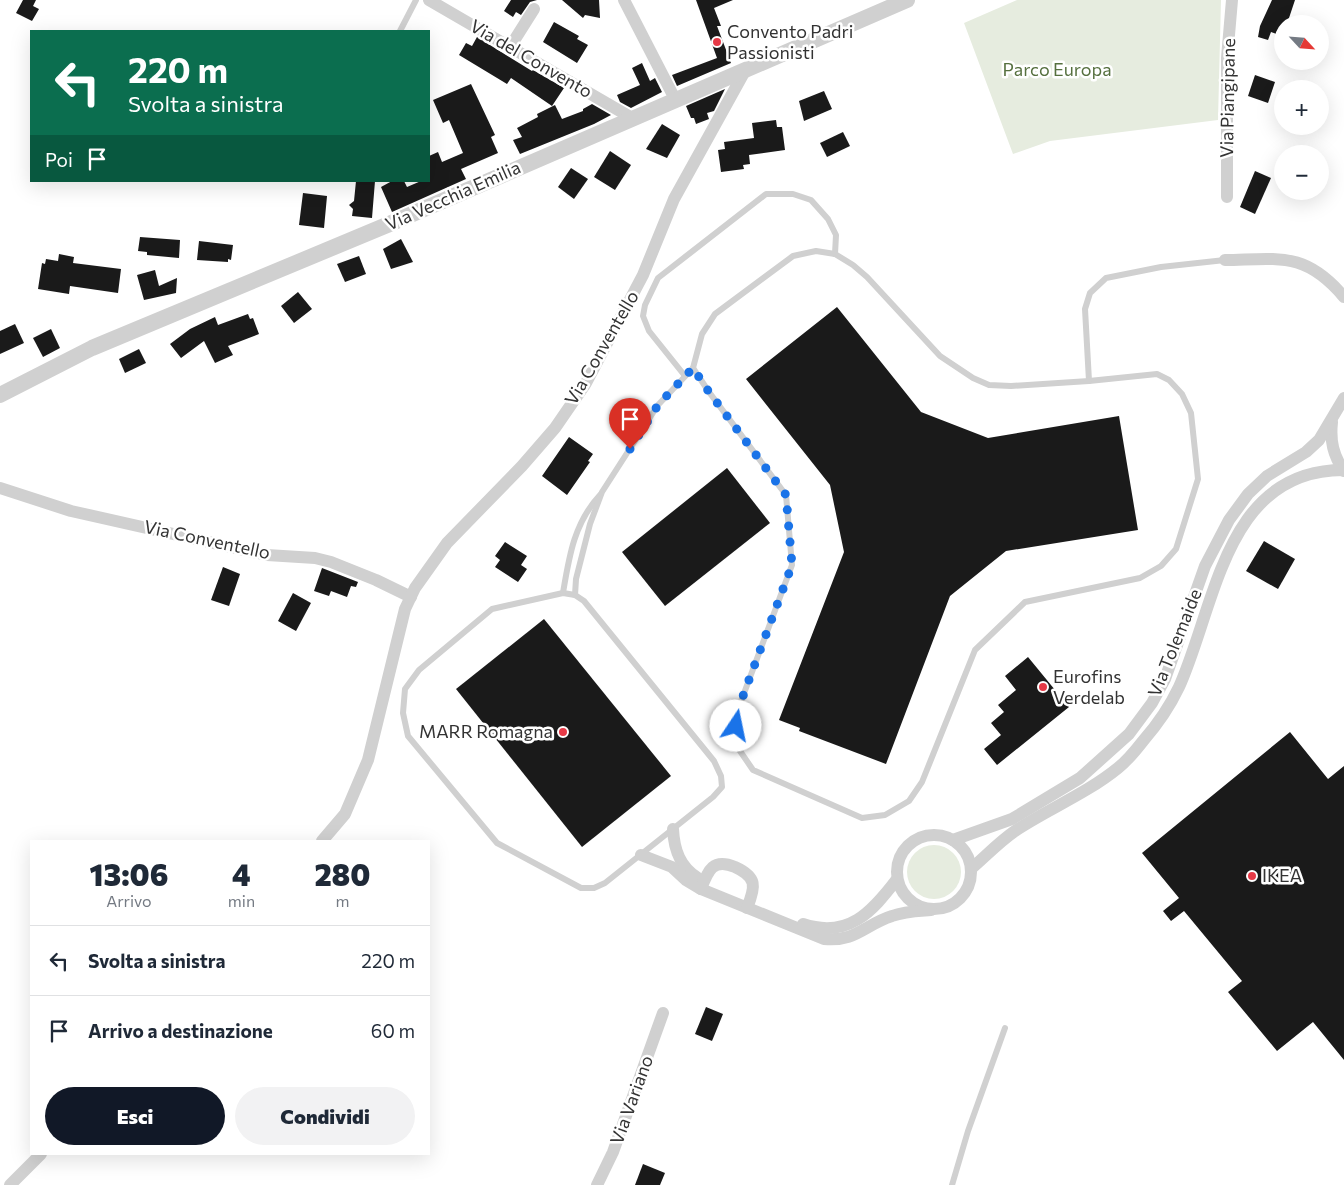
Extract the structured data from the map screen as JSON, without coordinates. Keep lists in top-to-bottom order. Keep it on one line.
{"streets":{"street":["Via del Convento","Via Piangipane","Via Vecchia Emilia","Via Conventello","Via Tolemaide","Via Variano"]},"crossings":[["Via del Convento","Via Vecchia Emilia"],["Via Vecchia Emilia","Via Conventello"]],"parks":["Parco Europa"],"places":["Convento Padri Passionisti","Eurofins Verdelab","MARR Romagna","IKEA"],"north":"bottom right","page":{"map_buttons":["+","−"],"turn":["220 m","Svolta a sinistra"],"then":"Poi","eta":["13:06","Arrivo","4","min","280","m"],"list":[{"name":"Svolta a sinistra","value":"220 m"},{"name":"Arrivo a destinazione","value":"60 m"}],"buttons":["Esci","Condividi"]}}
